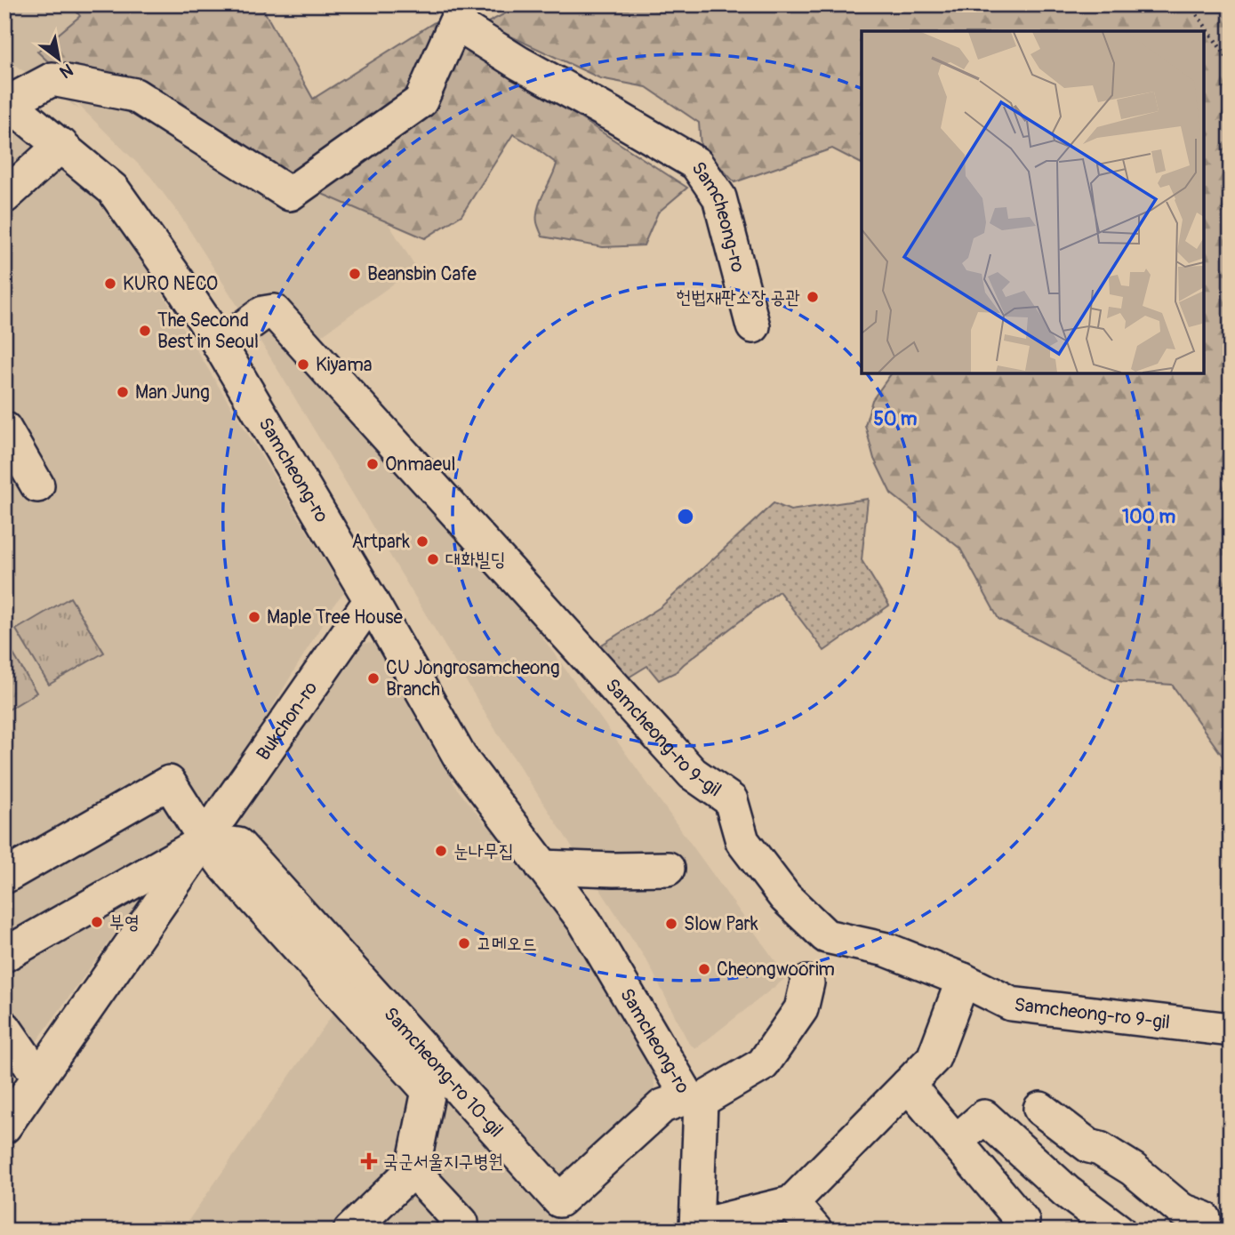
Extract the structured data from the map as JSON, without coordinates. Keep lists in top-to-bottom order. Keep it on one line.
{"streets":{"street":["Samcheong-ro","Bukchon-ro","Samcheong-ro 9-gil","Samcheong-ro 10-gil"]},"crossings":[["Samcheong-ro","Bukchon-ro"],["Samcheong-ro","Samcheong-ro 9-gil"],["Samcheong-ro","Samcheong-ro 10-gil"],["Bukchon-ro","Samcheong-ro 10-gil"]],"places":{"other":["Beansbin Cafe","KURO NECO","헌법재판소장 공관","The Second Best in Seoul","Kiyama","Man Jung","Onmaeul","Artpark","대화빌딩","Maple Tree House","CU Jongrosamcheong Branch","눈나무집","부영","Slow Park","고메오드","Cheongwoorim"],"health":["국군서울지구병원"]},"north":"bottom right","rings":["50 m","100 m"]}
